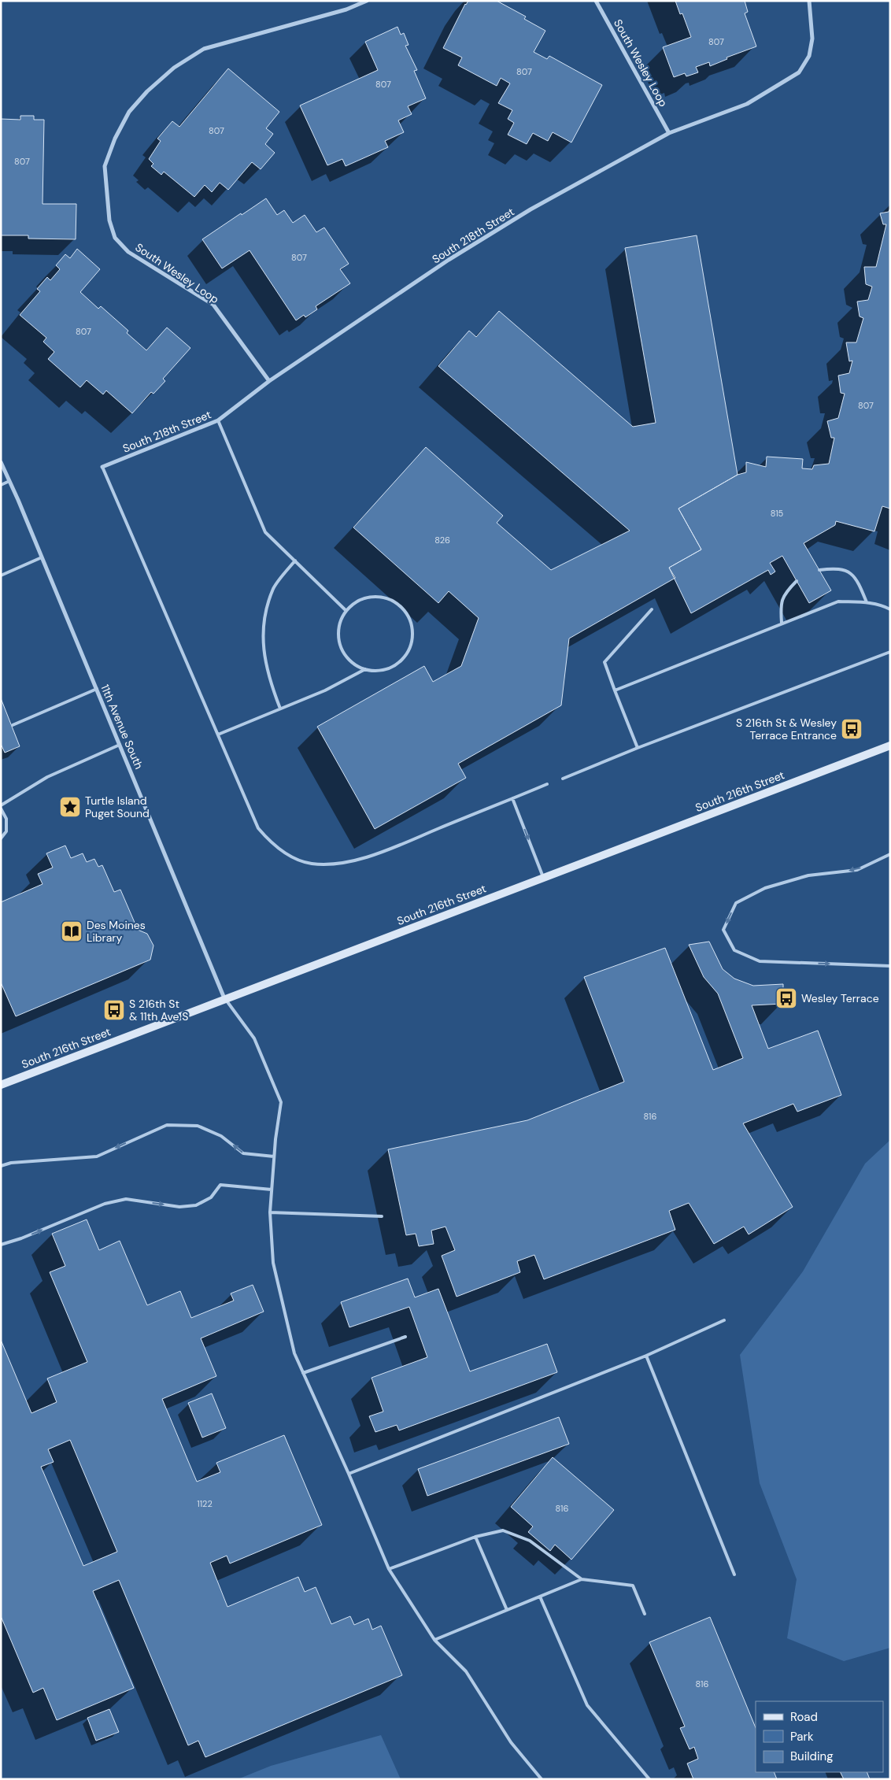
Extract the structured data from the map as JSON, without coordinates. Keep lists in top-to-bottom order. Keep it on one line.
{"streets":{"main road":["South 216th Street"],"street":["South Wesley Loop","South 218th Street","11th Avenue South"]},"crossings":[["South Wesley Loop","South 218th Street"],["11th Avenue South","South 216th Street"]],"places":{"bus stop":["S 216th St & Wesley Terrace Entrance","Wesley Terrace","S 216th St & 11th Ave S"],"place":["Turtle Island Puget Sound"],"library":["Des Moines Library"]},"house_numbers":["807","807","807","807","807","807","807","807","815","826","816","1122","816","816"],"legend":["Road","Park","Building"]}
